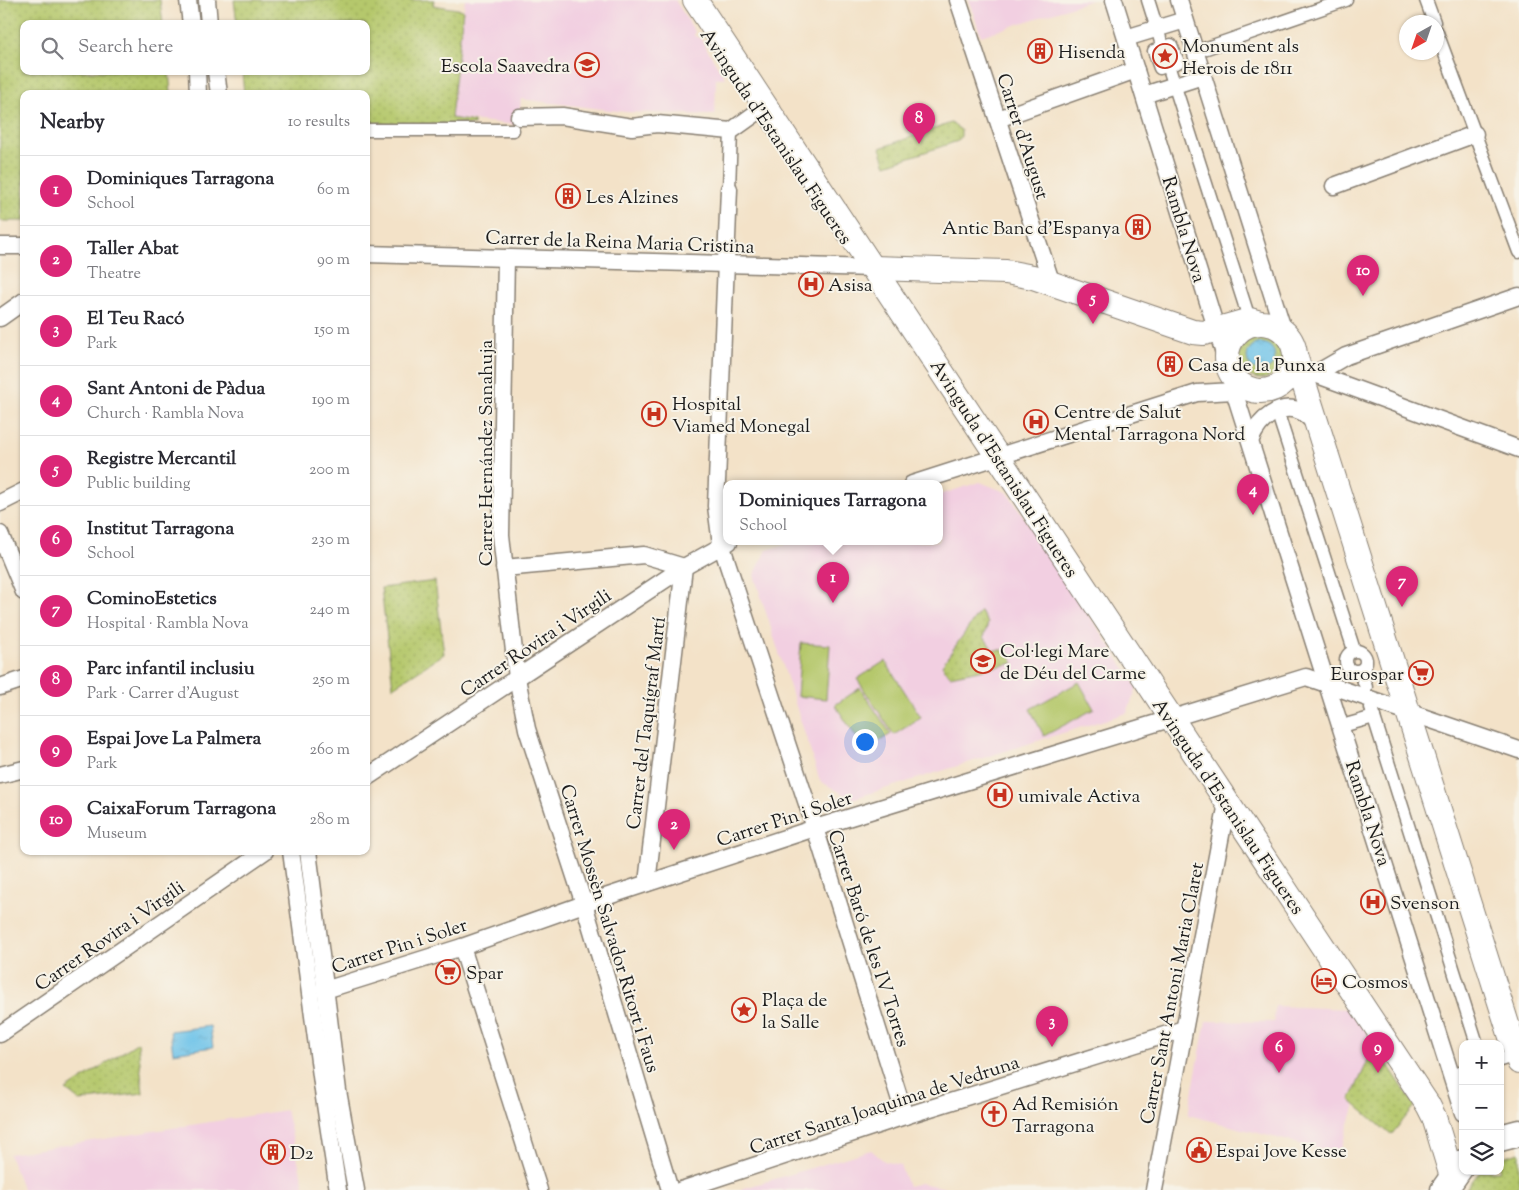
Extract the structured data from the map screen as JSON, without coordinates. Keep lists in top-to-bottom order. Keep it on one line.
{"streets":{"main road":["Avinguda d'Estanislau Figueres"],"street":["Carrer d'August","Rambla Nova","Carrer de la Reina Maria Cristina","Carrer Hernández Sanahuja","Carrer Rovira i Virgili","Carrer del Taquígraf Martí","Carrer Pin i Soler","Carrer Mossèn Salvador Ritort i Faus","Carrer Baró de les IV Torres","Carrer Sant Antoni Maria Claret","Carrer Santa Joaquima de Vedruna"]},"crossings":[["Avinguda d'Estanislau Figueres","Carrer de la Reina Maria Cristina"],["Avinguda d'Estanislau Figueres","Carrer Pin i Soler"],["Avinguda d'Estanislau Figueres","Carrer Sant Antoni Maria Claret"],["Rambla Nova","Carrer Pin i Soler"],["Carrer de la Reina Maria Cristina","Carrer Hernández Sanahuja"],["Carrer de la Reina Maria Cristina","Carrer Baró de les IV Torres"],["Carrer Hernández Sanahuja","Carrer Rovira i Virgili"],["Carrer Hernández Sanahuja","Carrer Mossèn Salvador Ritort i Faus"],["Carrer Rovira i Virgili","Carrer del Taquígraf Martí"],["Carrer Rovira i Virgili","Carrer Mossèn Salvador Ritort i Faus"],["Carrer del Taquígraf Martí","Carrer Pin i Soler"],["Carrer Pin i Soler","Carrer Mossèn Salvador Ritort i Faus"],["Carrer Pin i Soler","Carrer Baró de les IV Torres"],["Carrer Baró de les IV Torres","Carrer Santa Joaquima de Vedruna"],["Carrer Sant Antoni Maria Claret","Carrer Santa Joaquima de Vedruna"]],"places":{"building":["Hisenda","Les Alzines","Antic Banc d'Espanya","Casa de la Punxa","D2"],"place":["Monument als Herois de 1811","Plaça de la Salle"],"school or university":["Escola Saavedra","Col·legi Mare de Déu del Carme"],"hospital":["Asisa","Hospital Viamed Monegal","Centre de Salut Mental Tarragona Nord","umivale Activa","Svenson"],"supermarket":["Eurospar","Spar"],"hotel":["Cosmos"],"church":["Ad Remisión Tarragona"],"public building":["Espai Jove Kesse"]},"north":"bottom left","page":{"search":"Search here","heading":["Nearby","10 results"],"pins":["8","10","5","4","1","7","2","3","6","9"],"list":[{"mark":"1","name":"Dominiques Tarragona","note":"School","value":"60 m"},{"mark":"2","name":"Taller Abat","note":"Theatre","value":"90 m"},{"mark":"3","name":"El Teu Racó","note":"Park","value":"150 m"},{"mark":"4","name":"Sant Antoni de Pàdua","note":"Church · Rambla Nova","value":"190 m"},{"mark":"5","name":"Registre Mercantil","note":"Public building","value":"200 m"},{"mark":"6","name":"Institut Tarragona","note":"School","value":"230 m"},{"mark":"7","name":"CominoEstetics","note":"Hospital · Rambla Nova","value":"240 m"},{"mark":"8","name":"Parc infantil inclusiu","note":"Park · Carrer d'August","value":"250 m"},{"mark":"9","name":"Espai Jove La Palmera","note":"Park","value":"260 m"},{"mark":"10","name":"CaixaForum Tarragona","note":"Museum","value":"280 m"}],"popup":["Dominiques Tarragona","School"],"map_buttons":["+","−"]}}
